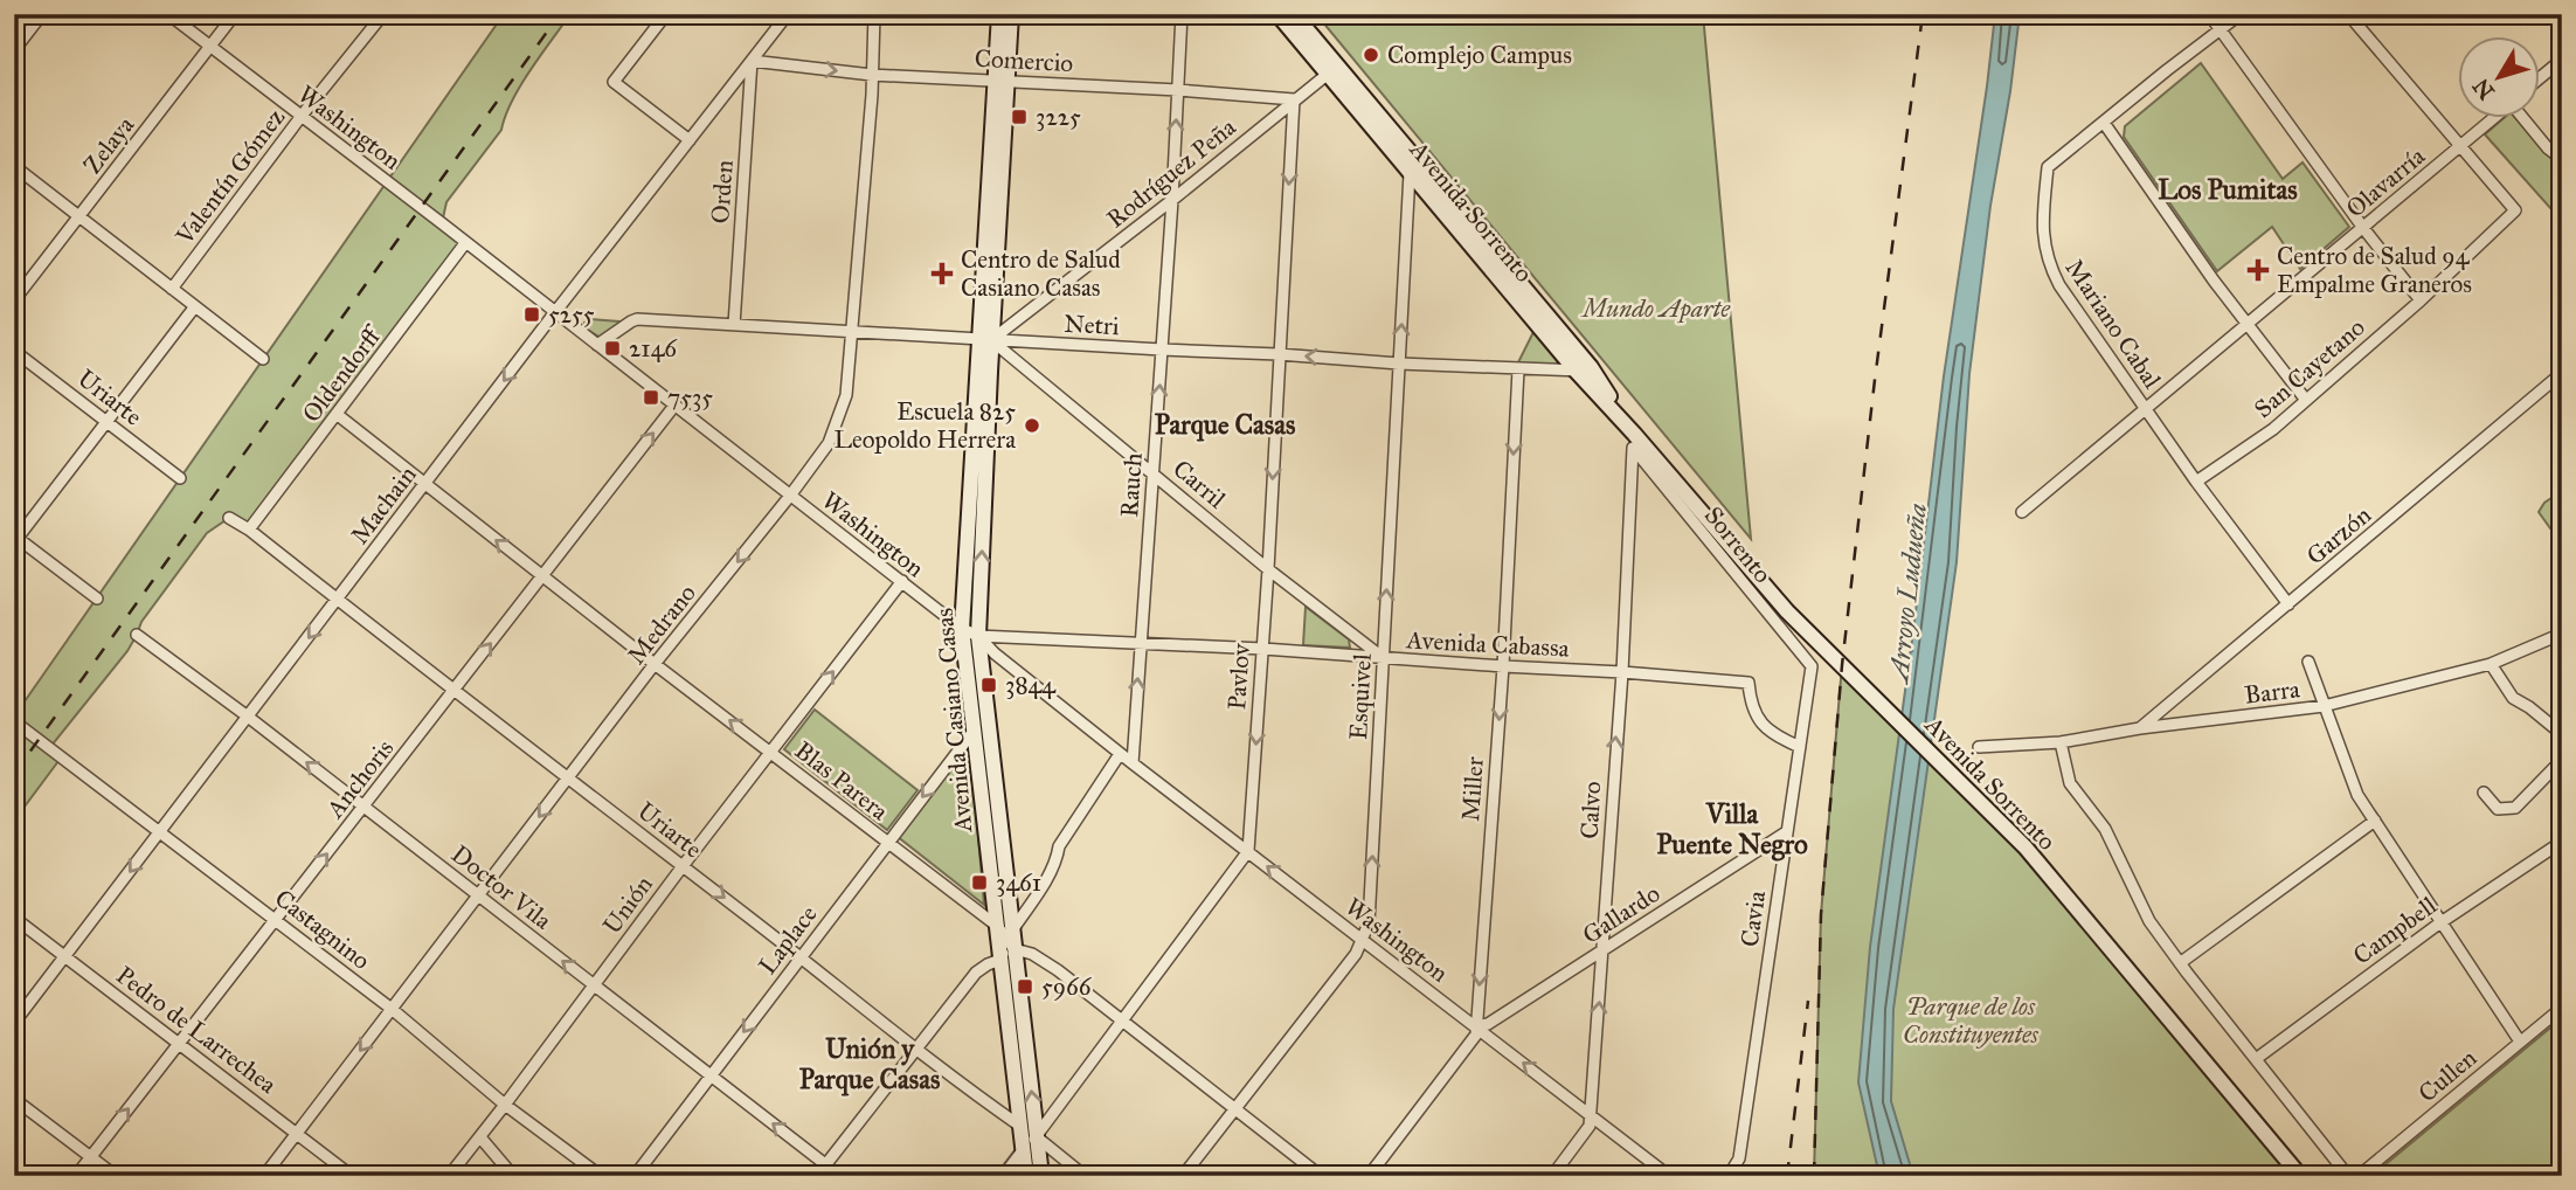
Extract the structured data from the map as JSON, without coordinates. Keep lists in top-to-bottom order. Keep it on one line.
{"streets":{"main road":["Avenida Sorrento","Avenida Casiano Casas"],"street":["Comercio","Washington","Zelaya","Rodríguez Peña","Valentín Gómez","Olavarría","Orden","Mariano Cabal","Netri","San Cayetano","Oldendorff","Uriarte","Carril","Rauch","Machain","Garzón","Sorrento","Medrano","Avenida Cabassa","Pavlov","Barra","Esquivel","Anchoris","Blas Parera","Miller","Calvo","Doctor Vila","Unión","Gallardo","Cavia","Castagnino","Campbell","Laplace","Pedro de Larrechea","Cullen"]},"crossings":[["Comercio","Rodríguez Peña"],["Comercio","Orden"],["Comercio","Rauch"],["Comercio","Machain"],["Comercio","Medrano"],["Comercio","Pavlov"],["Comercio","Avenida Casiano Casas"],["Washington","Zelaya"],["Washington","Valentín Gómez"],["Washington","Netri"],["Washington","Oldendorff"],["Washington","Rauch"],["Washington","Machain"],["Washington","Medrano"],["Washington","Avenida Cabassa"],["Washington","Pavlov"],["Washington","Esquivel"],["Washington","Avenida Casiano Casas"],["Washington","Anchoris"],["Washington","Miller"],["Washington","Calvo"],["Washington","Unión"],["Washington","Gallardo"],["Rodríguez Peña","Avenida Sorrento"],["Rodríguez Peña","Netri"],["Rodríguez Peña","Carril"],["Rodríguez Peña","Rauch"],["Rodríguez Peña","Pavlov"],["Rodríguez Peña","Avenida Casiano Casas"],["Olavarría","Mariano Cabal"],["Olavarría","San Cayetano"],["Orden","Netri"],["Orden","Machain"],["Avenida Sorrento","Netri"],["Avenida Sorrento","Sorrento"],["Avenida Sorrento","Esquivel"],["Avenida Sorrento","Calvo"],["Mariano Cabal","San Cayetano"],["Mariano Cabal","Garzón"],["Netri","Carril"],["Netri","Rauch"],["Netri","Medrano"],["Netri","Pavlov"],["Netri","Esquivel"],["Netri","Avenida Casiano Casas"],["Netri","Miller"],["Oldendorff","Uriarte"],["Oldendorff","Blas Parera"],["Uriarte","Machain"],["Uriarte","Medrano"],["Uriarte","Avenida Casiano Casas"],["Uriarte","Anchoris"],["Uriarte","Unión"],["Uriarte","Laplace"],["Carril","Rauch"],["Carril","Avenida Cabassa"],["Carril","Pavlov"],["Carril","Esquivel"],["Carril","Avenida Casiano Casas"],["Rauch","Avenida Cabassa"],["Machain","Blas Parera"],["Machain","Doctor Vila"],["Machain","Castagnino"],["Machain","Pedro de Larrechea"],["Garzón","Barra"],["Sorrento","Calvo"],["Sorrento","Cavia"],["Medrano","Blas Parera"],["Medrano","Doctor Vila"],["Medrano","Castagnino"],["Medrano","Pedro de Larrechea"],["Avenida Cabassa","Pavlov"],["Avenida Cabassa","Esquivel"],["Avenida Cabassa","Avenida Casiano Casas"],["Avenida Cabassa","Miller"],["Avenida Cabassa","Calvo"],["Avenida Cabassa","Cavia"],["Esquivel","Blas Parera"],["Avenida Casiano Casas","Blas Parera"],["Avenida Casiano Casas","Laplace"],["Anchoris","Blas Parera"],["Anchoris","Doctor Vila"],["Anchoris","Castagnino"],["Anchoris","Pedro de Larrechea"],["Blas Parera","Unión"],["Blas Parera","Laplace"],["Miller","Gallardo"],["Calvo","Gallardo"],["Doctor Vila","Unión"],["Doctor Vila","Laplace"],["Unión","Castagnino"],["Gallardo","Cavia"]],"one_way":["Rauch","Machain","Medrano","Pavlov","Esquivel","Anchoris","Miller","Calvo","Doctor Vila","Laplace"],"districts":["Los Pumitas","Parque Casas","Villa Puente Negro","Unión y Parque Casas"],"water":["Arroyo Ludueña"],"parks":["Mundo Aparte","Parque de los Constituyentes"],"places":{"other":["Complejo Campus","Escuela 825 Leopoldo Herrera"],"transit":["3225","5255","2146","7535","3844","3461","5966"],"health":["Centro de Salud 94 Empalme Graneros","Centro de Salud Casiano Casas"]},"north":"bottom left"}
